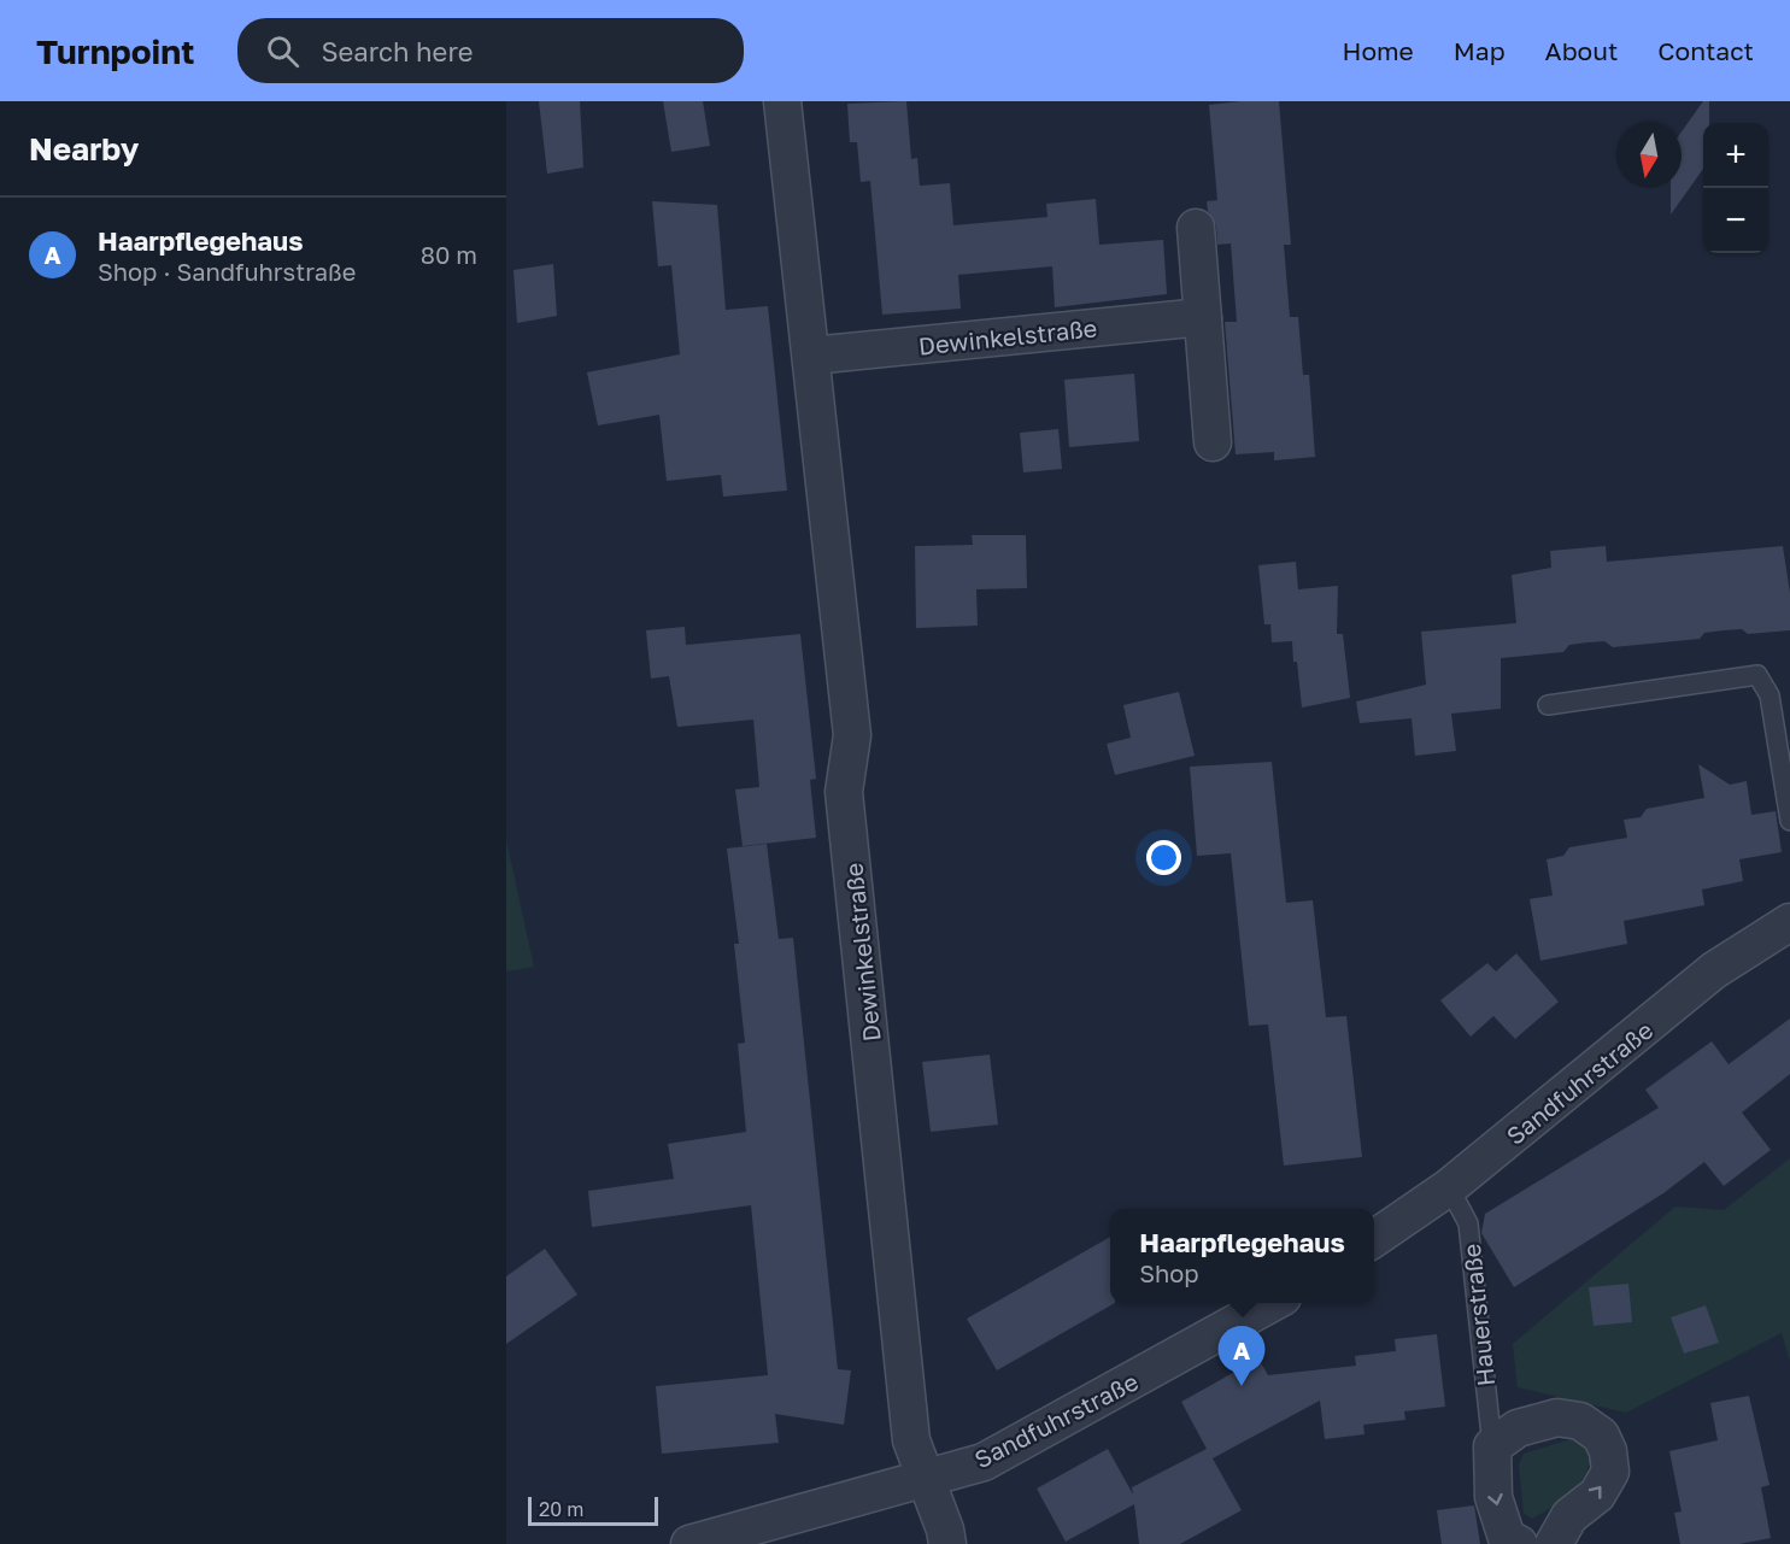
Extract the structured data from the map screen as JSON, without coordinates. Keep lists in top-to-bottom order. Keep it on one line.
{"streets":{"street":["Dewinkelstraße","Sandfuhrstraße","Hauerstraße"]},"crossings":[["Dewinkelstraße","Sandfuhrstraße"],["Sandfuhrstraße","Hauerstraße"]],"scale_bar":"20 m","north":"bottom","page":{"header":"Turnpoint","search":"Search here","nav":["Home","Map","About","Contact"],"heading":"Nearby","map_buttons":["+","−"],"list":[{"mark":"A","name":"Haarpflegehaus","note":"Shop · Sandfuhrstraße","value":"80 m"}],"popup":["Haarpflegehaus","Shop"],"pins":"A","scale":"20 m"}}
